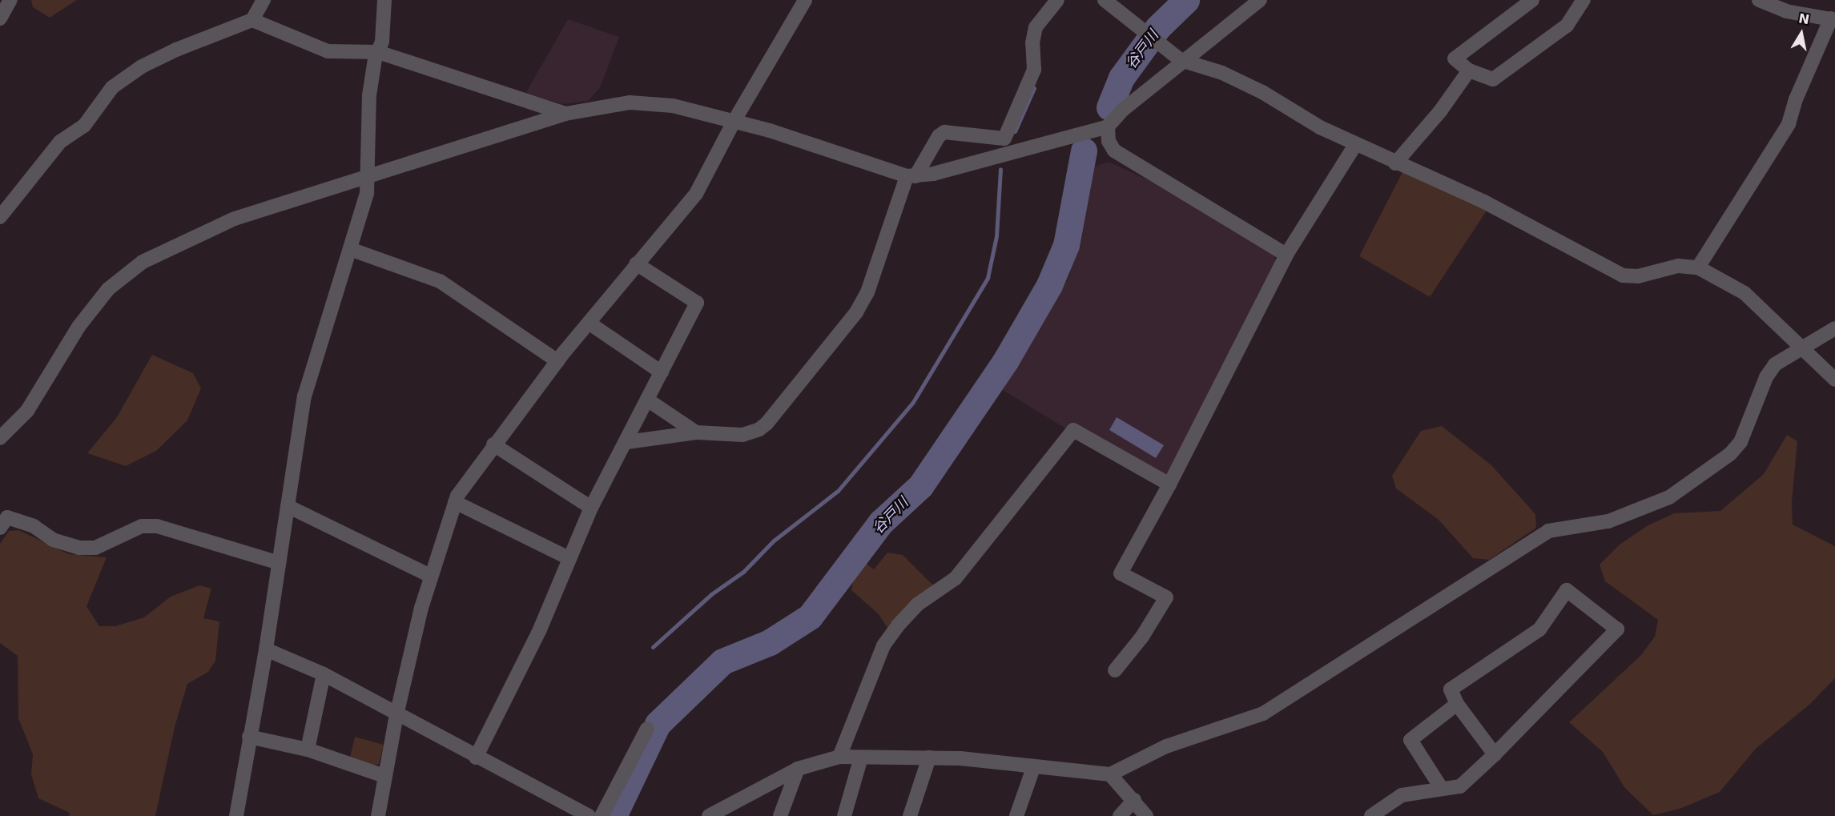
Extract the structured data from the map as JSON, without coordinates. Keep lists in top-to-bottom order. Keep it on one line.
{"water":["谷戸川"],"north":"top"}
